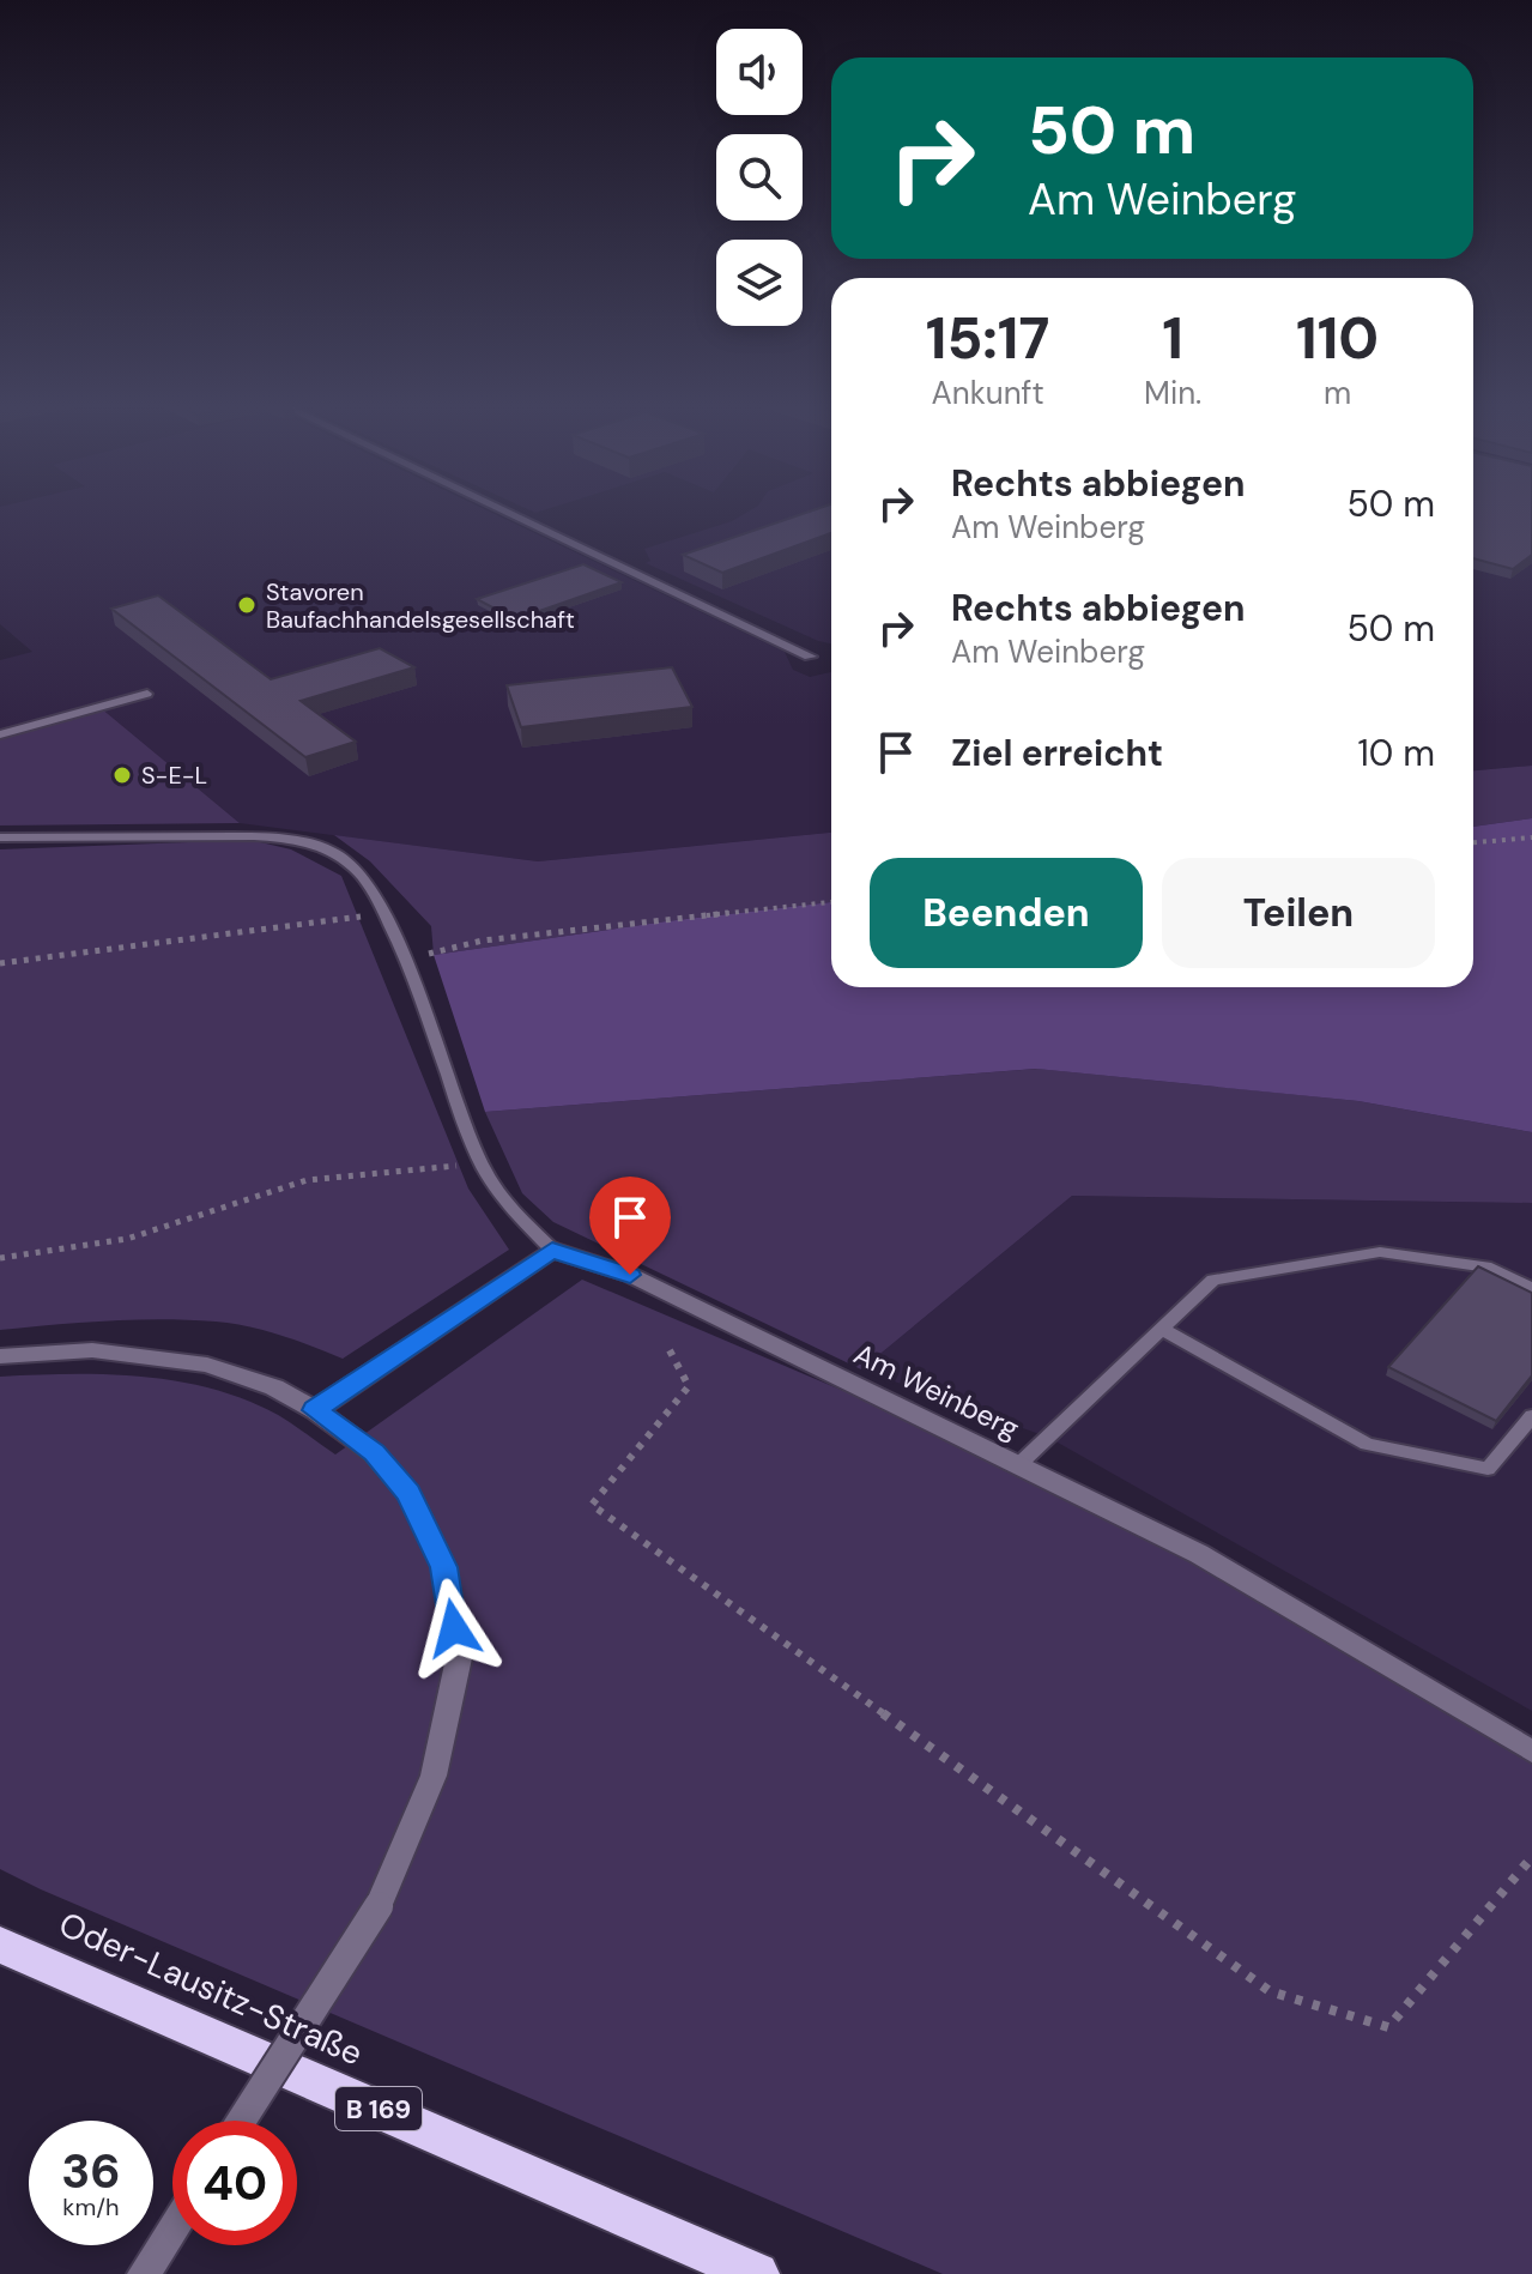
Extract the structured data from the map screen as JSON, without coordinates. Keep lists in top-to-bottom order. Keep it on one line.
{"streets":{"highway":["Oder-Lausitz-Straße","B 169"],"street":["Am Weinberg"]},"places":["Stavoren Baufachhandelsgesellschaft","S-E-L"],"page":{"turn":["50 m","Am Weinberg"],"eta":["15:17","Ankunft","1","Min.","110","m"],"list":[{"name":"Rechts abbiegen","note":"Am Weinberg","value":"50 m"},{"name":"Rechts abbiegen","note":"Am Weinberg","value":"50 m"},{"name":"Ziel erreicht","value":"10 m"}],"buttons":["Beenden","Teilen"],"speed":"36 km/h","limit":"40"}}
